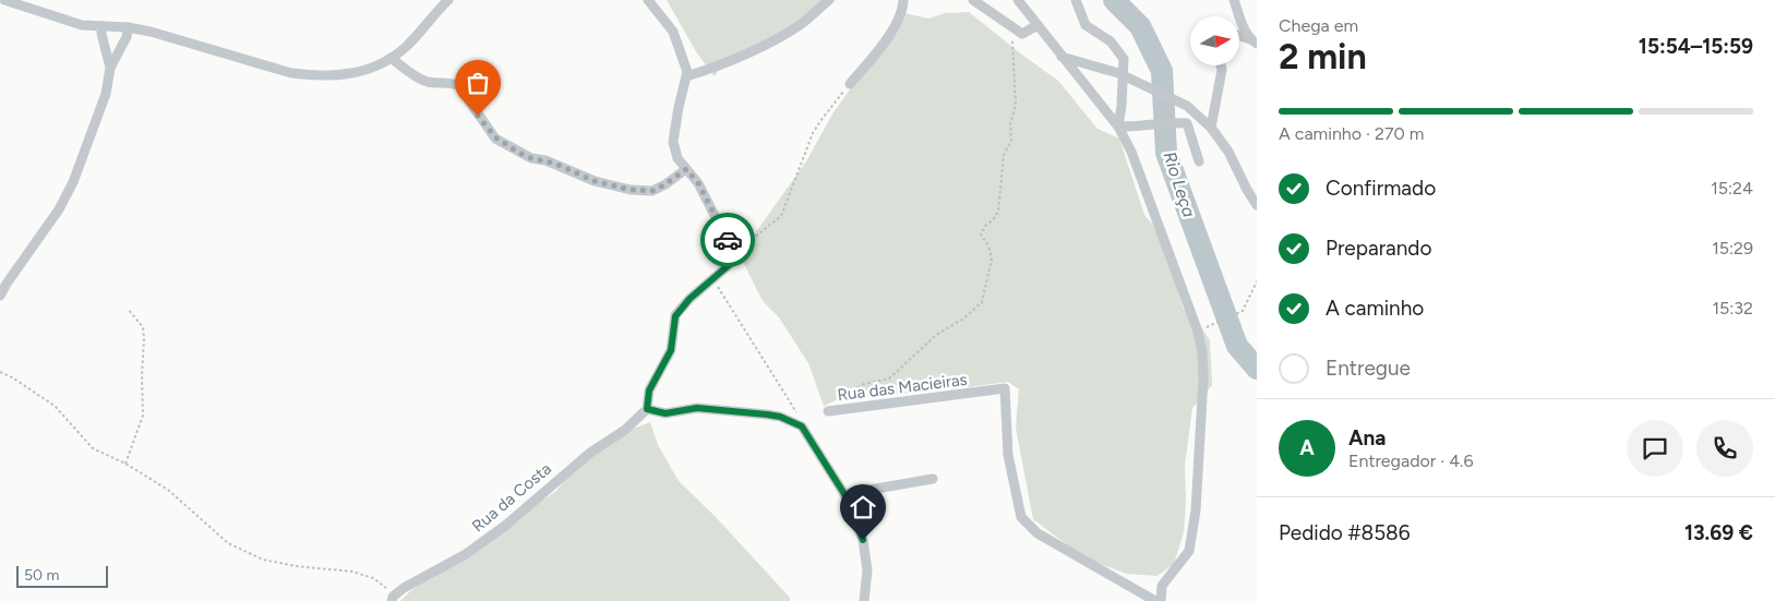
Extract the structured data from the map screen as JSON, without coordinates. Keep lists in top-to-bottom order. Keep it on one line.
{"streets":{"street":["Rua das Macieiras","Rua da Costa"]},"water":["Rio Leça"],"scale_bar":"50 m","north":"right","page":{"heading":["2 min","Chega em","15:54–15:59"],"panel":["Ana","Entregador · 4.6","Pedido #8586","13.69 €"],"bar":"A caminho · 270 m","list":[["Confirmado","15:24"],["Preparando","15:29"],["A caminho","15:32"],"Entregue"],"round":"A","scale":"50 m"}}
